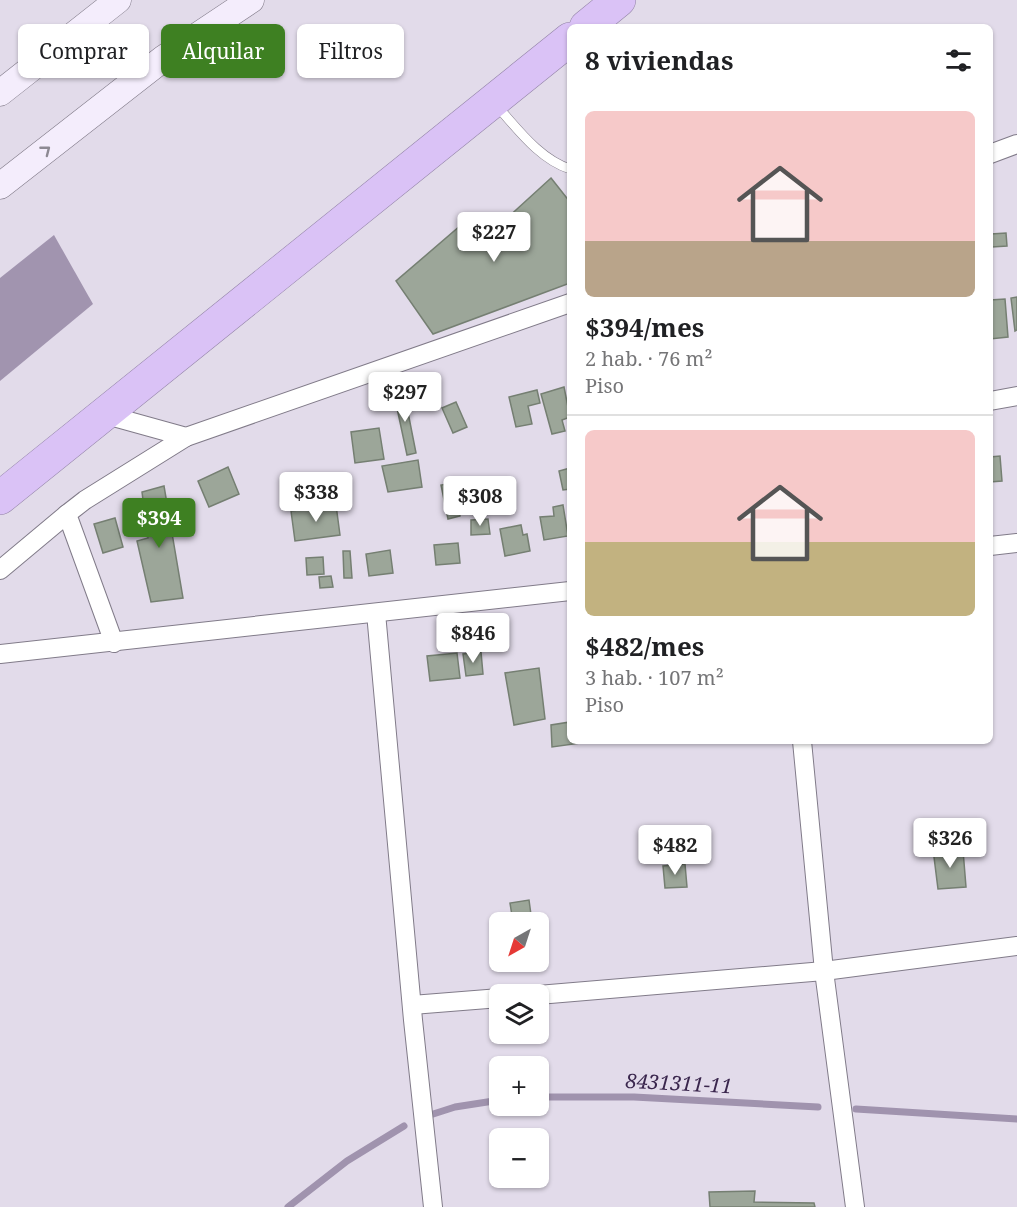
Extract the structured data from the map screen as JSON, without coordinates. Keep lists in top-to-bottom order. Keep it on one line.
{"water":["8431311-11"],"north":"bottom left","page":{"chip":["Comprar","Alquilar","Filtros"],"heading":"8 viviendas","list":[{"name":"$394/mes","note":"2 hab. · 76 m² · Piso"},{"name":"$482/mes","note":"3 hab. · 107 m² · Piso"}],"price":["$227","$297","$338","$308","$394","$846","$326","$482"],"map_buttons":["+","−"]}}
